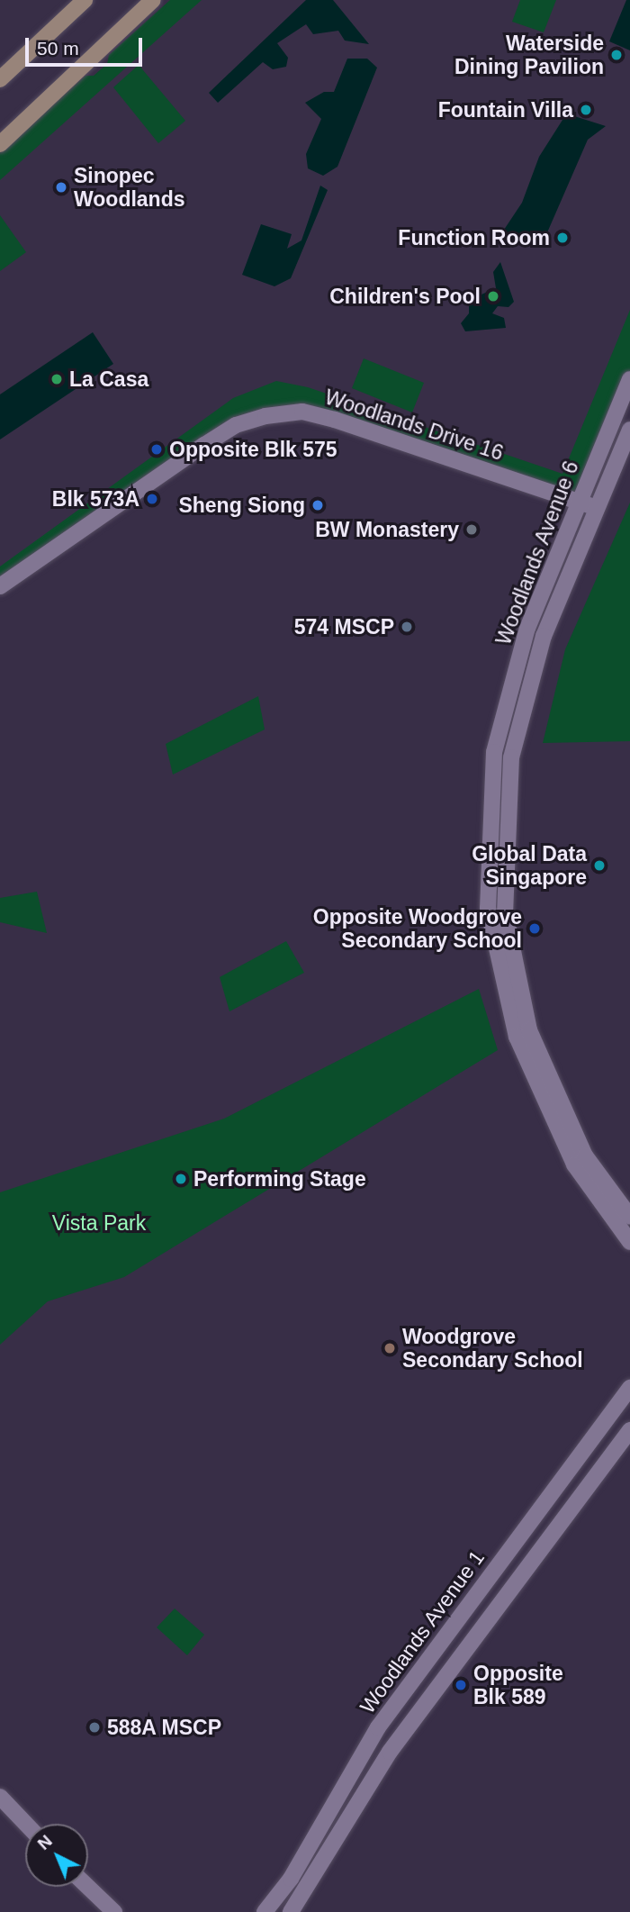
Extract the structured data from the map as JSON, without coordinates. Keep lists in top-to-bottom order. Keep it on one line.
{"streets":{"street":["Woodlands Drive 16","Woodlands Avenue 6","Woodlands Avenue 1"]},"crossings":[["Woodlands Drive 16","Woodlands Avenue 6"]],"parks":["Vista Park"],"places":["Waterside Dining Pavilion","Fountain Villa","Sinopec Woodlands","Function Room","Children's Pool","La Casa","Opposite Blk 575","Blk 573A","Sheng Siong","BW Monastery","574 MSCP","Global Data Singapore","Opposite Woodgrove Secondary School","Performing Stage","Woodgrove Secondary School","Opposite Blk 589","588A MSCP"],"scale_bar":"50 m","north":"top left"}
